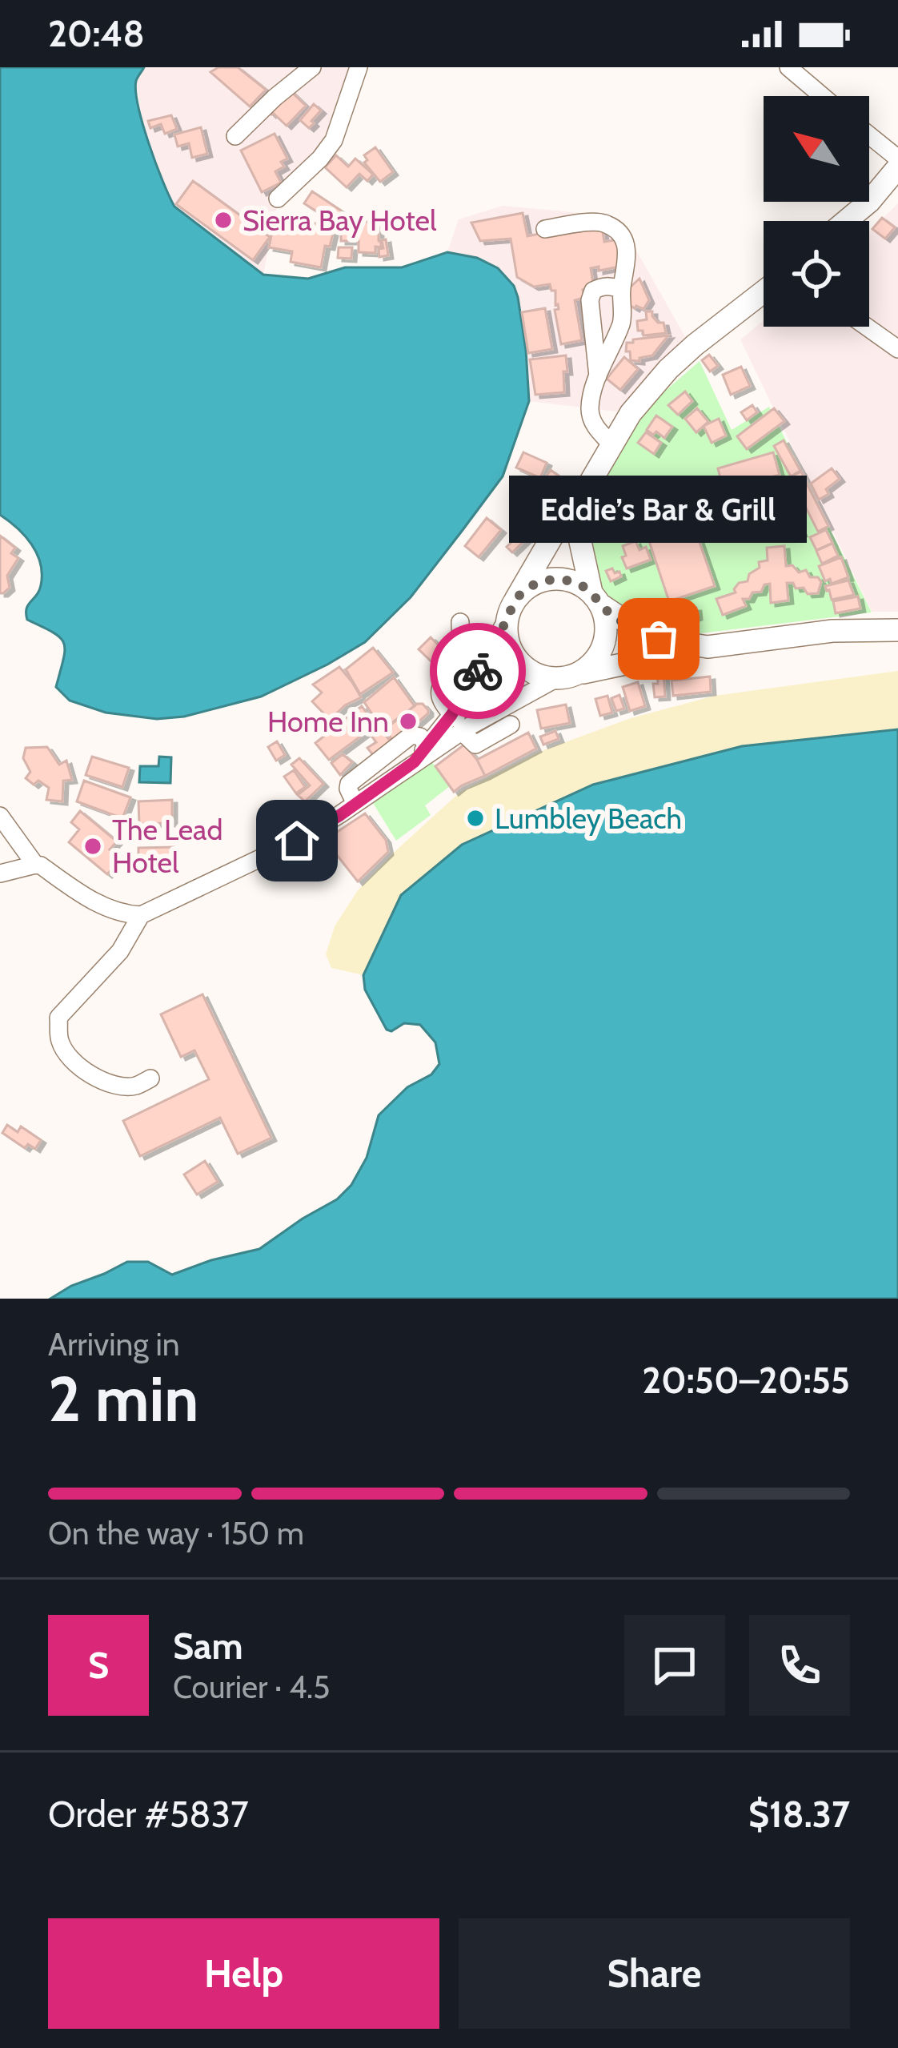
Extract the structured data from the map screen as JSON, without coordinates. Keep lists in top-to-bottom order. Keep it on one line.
{"places":["Sierra Bay Hotel","Eddie’s Bar & Grill","Home Inn","Lumbley Beach","The Lead Hotel"],"north":"top left","page":{"status":"20:48","bubble":"Eddie’s Bar & Grill","heading":["2 min","Arriving in","20:50–20:55"],"panel":["Sam","Courier · 4.5","Order #5837","$18.37"],"bar":"On the way · 150 m","round":"S","buttons":["Help","Share"]}}
